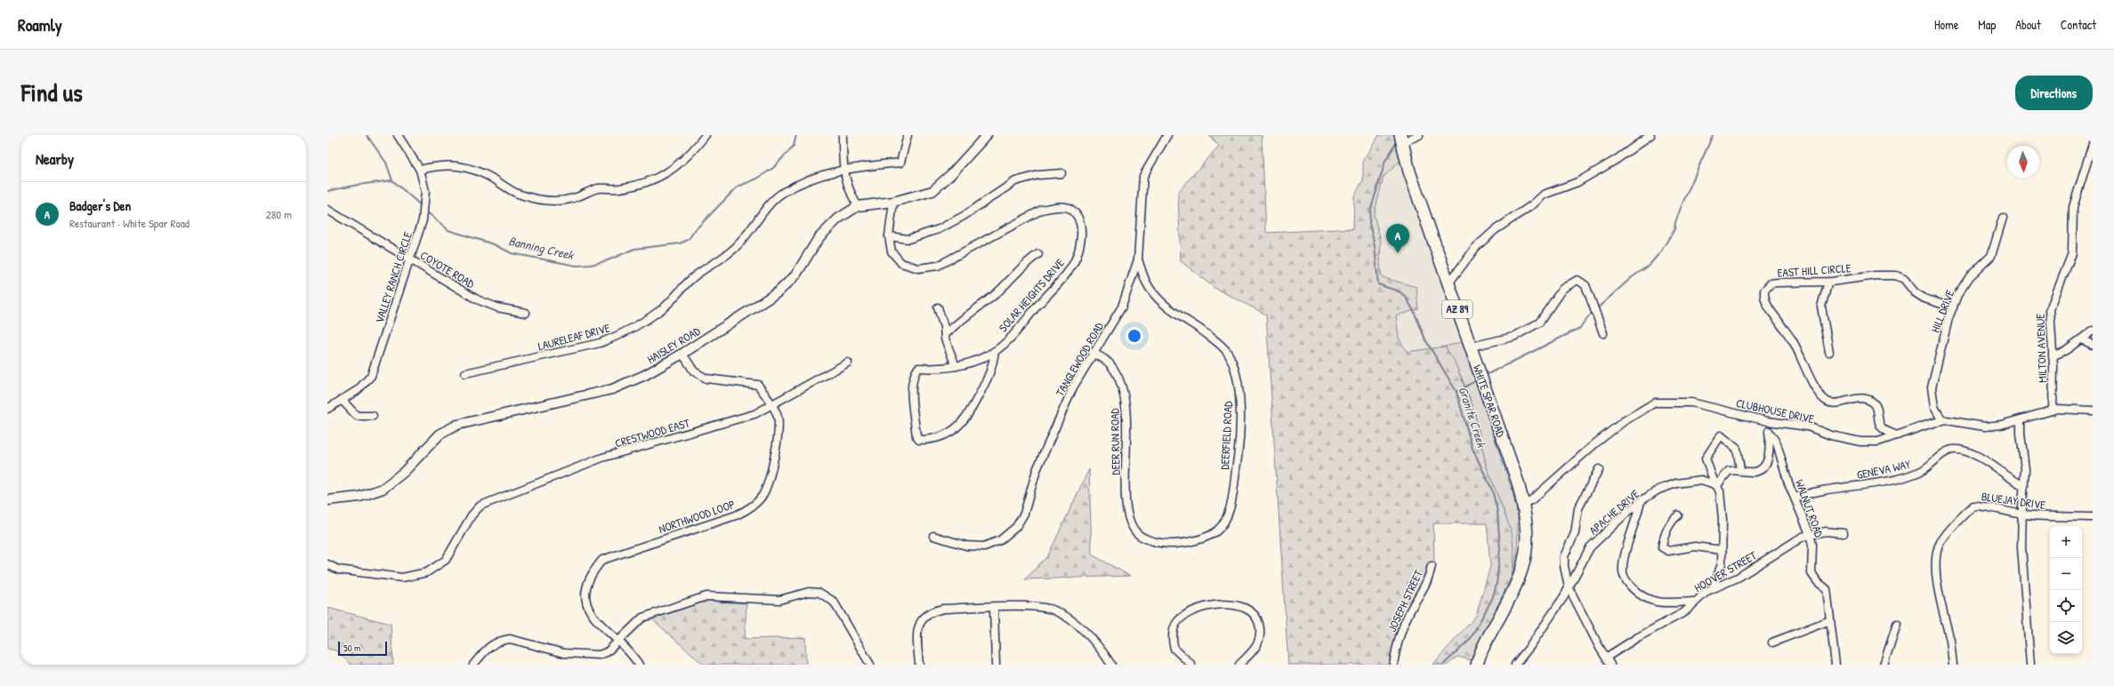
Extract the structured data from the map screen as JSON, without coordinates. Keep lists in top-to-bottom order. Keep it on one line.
{"streets":{"main road":["AZ 89","WHITE SPAR ROAD"],"street":["COYOTE ROAD","EAST HILL CIRCLE","VALLEY RANCH CIRCLE","SOLAR HEIGHTS DRIVE","HILL DRIVE","LAURELEAF DRIVE","HAISLEY ROAD","MILTON AVENUE","TANGLEWOOD ROAD","CLUBHOUSE DRIVE","CRESTWOOD EAST","DEERFIELD ROAD","DEER RUN ROAD","GENEVA WAY","BLUEJAY DRIVE","WALNUT ROAD","APACHE DRIVE","NORTHWOOD LOOP","HOOVER STREET","JOSEPH STREET"]},"crossings":[["COYOTE ROAD","VALLEY RANCH CIRCLE"],["EAST HILL CIRCLE","HILL DRIVE"],["EAST HILL CIRCLE","CLUBHOUSE DRIVE"],["SOLAR HEIGHTS DRIVE","HAISLEY ROAD"],["HILL DRIVE","CLUBHOUSE DRIVE"],["HAISLEY ROAD","NORTHWOOD LOOP"],["MILTON AVENUE","CLUBHOUSE DRIVE"],["TANGLEWOOD ROAD","DEERFIELD ROAD"],["TANGLEWOOD ROAD","DEER RUN ROAD"],["WHITE SPAR ROAD","CLUBHOUSE DRIVE"],["CLUBHOUSE DRIVE","WALNUT ROAD"],["CRESTWOOD EAST","NORTHWOOD LOOP"],["DEERFIELD ROAD","DEER RUN ROAD"],["GENEVA WAY","WALNUT ROAD"],["WALNUT ROAD","HOOVER STREET"],["APACHE DRIVE","HOOVER STREET"]],"water":["Banning Creek","Granite Creek"],"scale_bar":"50 m","north":"bottom","page":{"header":"Roamly","nav":["Home","Map","About","Contact"],"title":"Find us","buttons":"Directions","heading":"Nearby","list":[{"mark":"A","name":"Badger's Den","note":"Restaurant · White Spar Road","value":"280 m"}],"pins":"A","map_buttons":["+","−"],"scale":"50 m"}}
